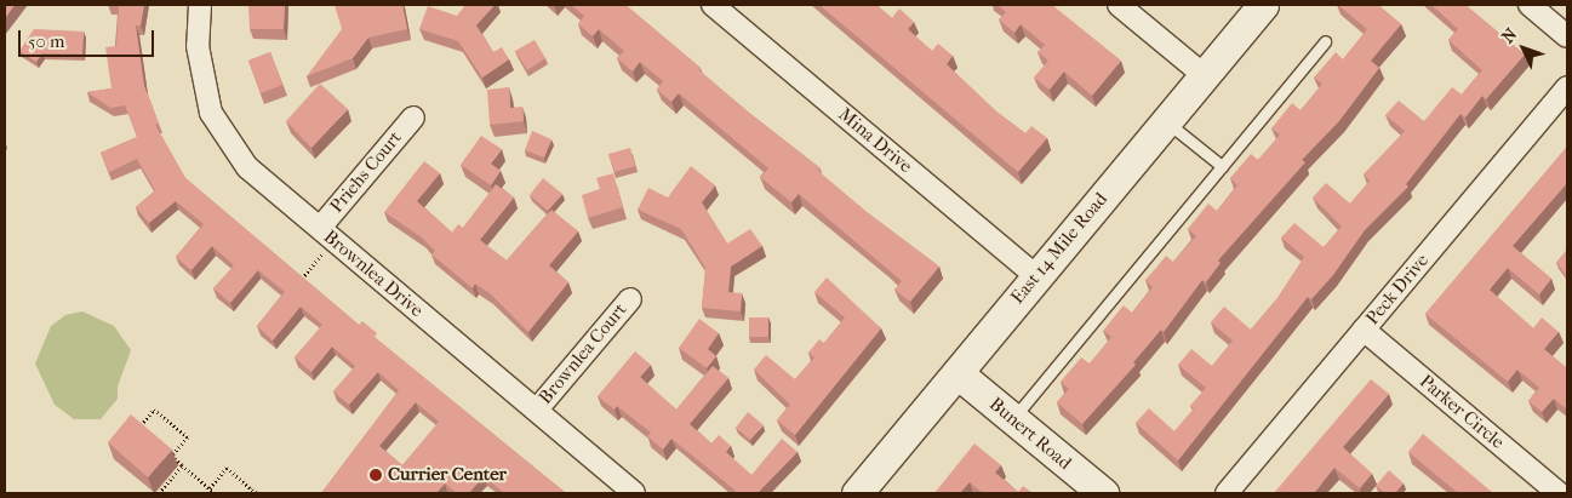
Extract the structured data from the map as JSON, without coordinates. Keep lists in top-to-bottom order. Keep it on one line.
{"streets":{"main road":["East 14 Mile Road","Bunert Road"],"street":["Mina Drive","Priehs Court","Brownlea Drive","Peck Drive","Brownlea Court","Parker Circle"]},"crossings":[["Mina Drive","East 14 Mile Road"],["Priehs Court","Brownlea Drive"],["East 14 Mile Road","Bunert Road"],["Brownlea Drive","Brownlea Court"],["Peck Drive","Parker Circle"]],"places":["Currier Center"],"scale_bar":"50 m","north":"top left"}
